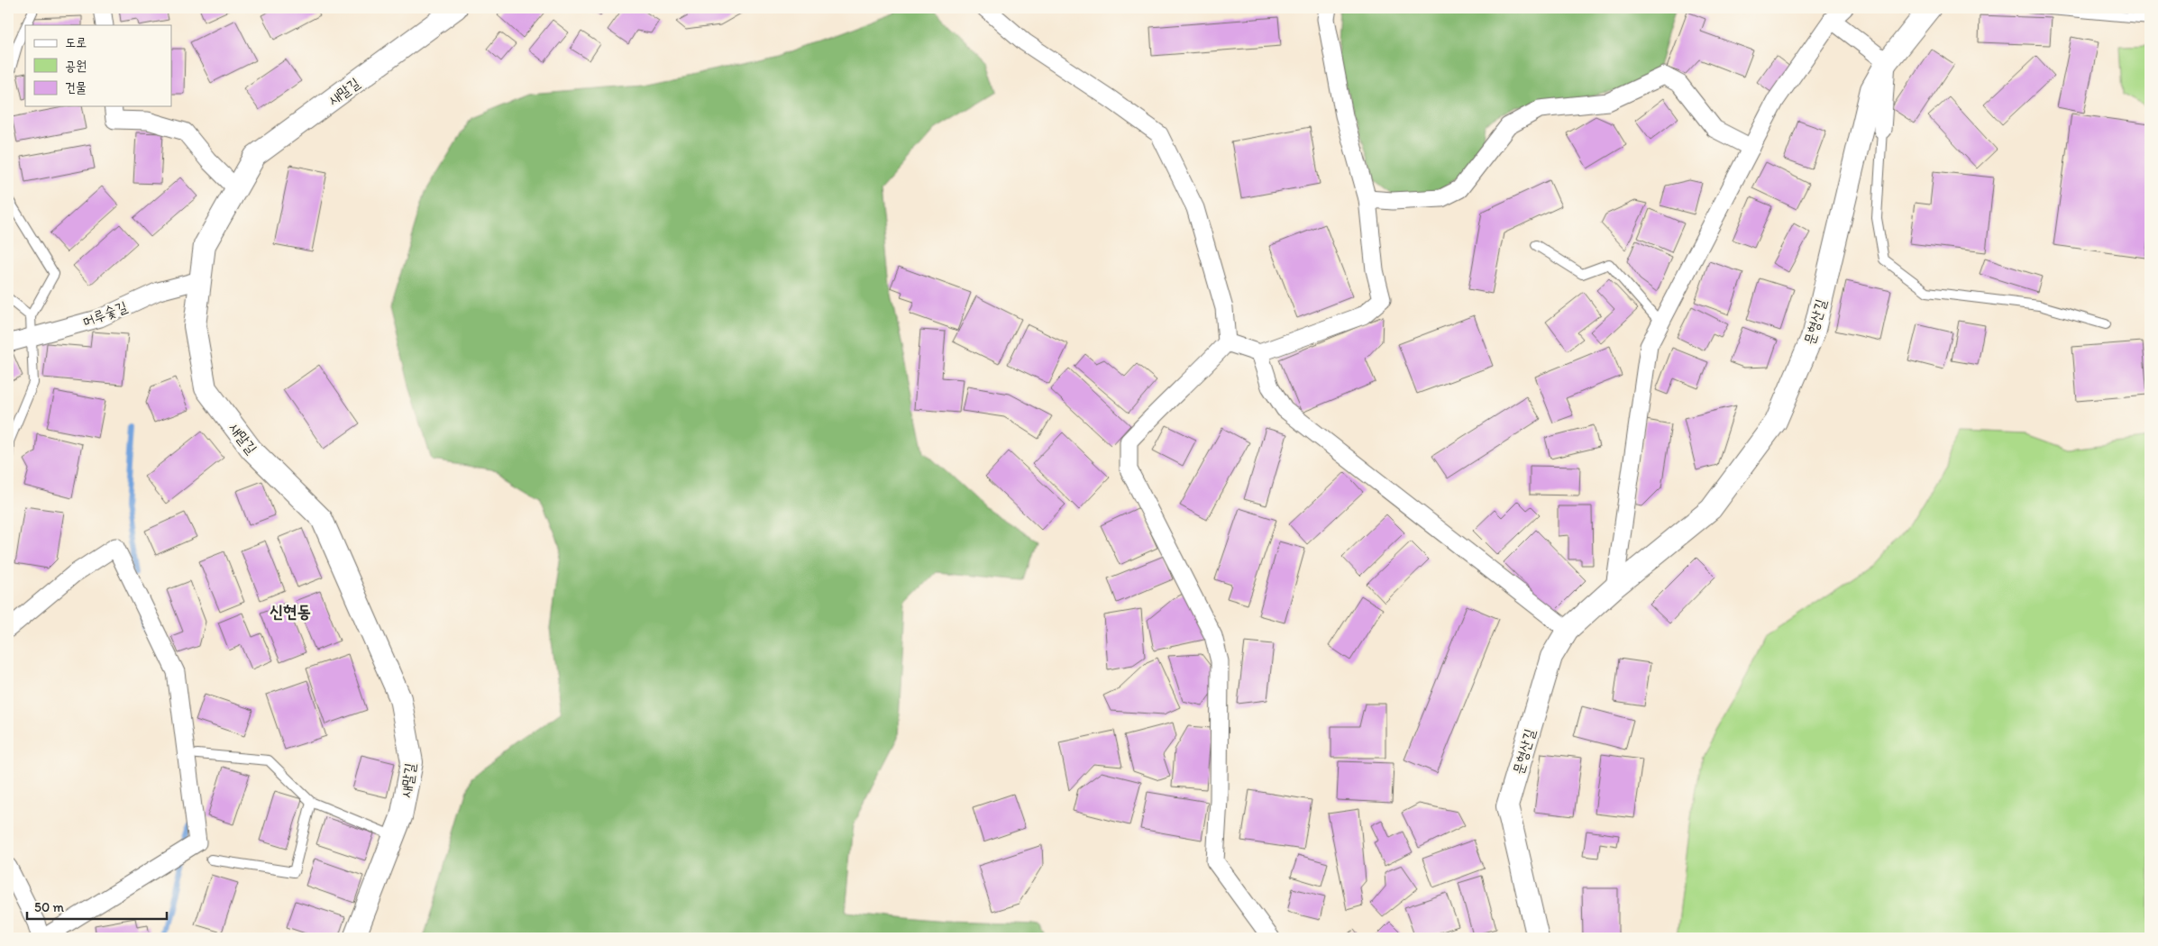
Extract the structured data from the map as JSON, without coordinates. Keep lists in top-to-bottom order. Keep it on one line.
{"streets":{"street":["새말길","머루숯길","문형산길"]},"crossings":[["새말길","머루숯길"]],"districts":["신현동"],"legend":["도로","공원","건물"],"scale_bar":"50 m"}
